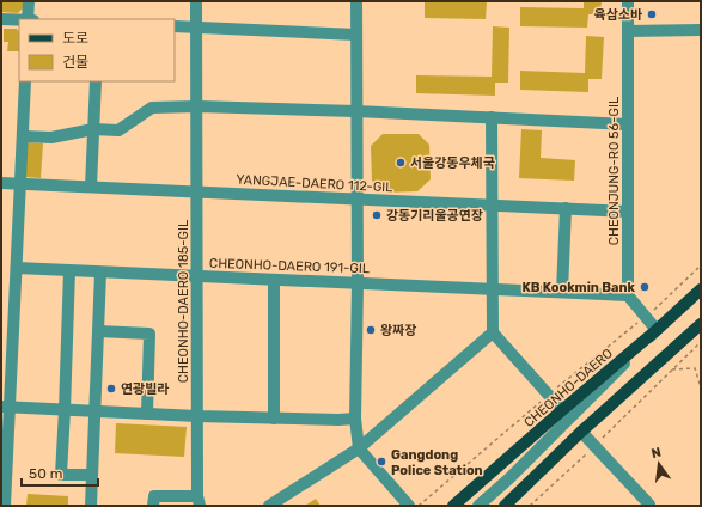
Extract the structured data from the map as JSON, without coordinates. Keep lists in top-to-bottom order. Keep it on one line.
{"streets":{"main road":["CHEONHO-DAERO"],"street":["CHEONJUNG-RO 56-GIL","YANGJAE-DAERO 112-GIL","CHEONHO-DAERO 191-GIL","CHEONHO-DAERO 185-GIL"]},"crossings":[["CHEONJUNG-RO 56-GIL","YANGJAE-DAERO 112-GIL"],["CHEONJUNG-RO 56-GIL","CHEONHO-DAERO 191-GIL"],["YANGJAE-DAERO 112-GIL","CHEONHO-DAERO 185-GIL"],["CHEONHO-DAERO 191-GIL","CHEONHO-DAERO 185-GIL"]],"places":["육삼소바","서울강동우체국","강동기리울공연장","KB Kookmin Bank","왕짜장","연광빌라","Gangdong Police Station"],"legend":["도로","건물"],"scale_bar":"50 m","north":"top"}
